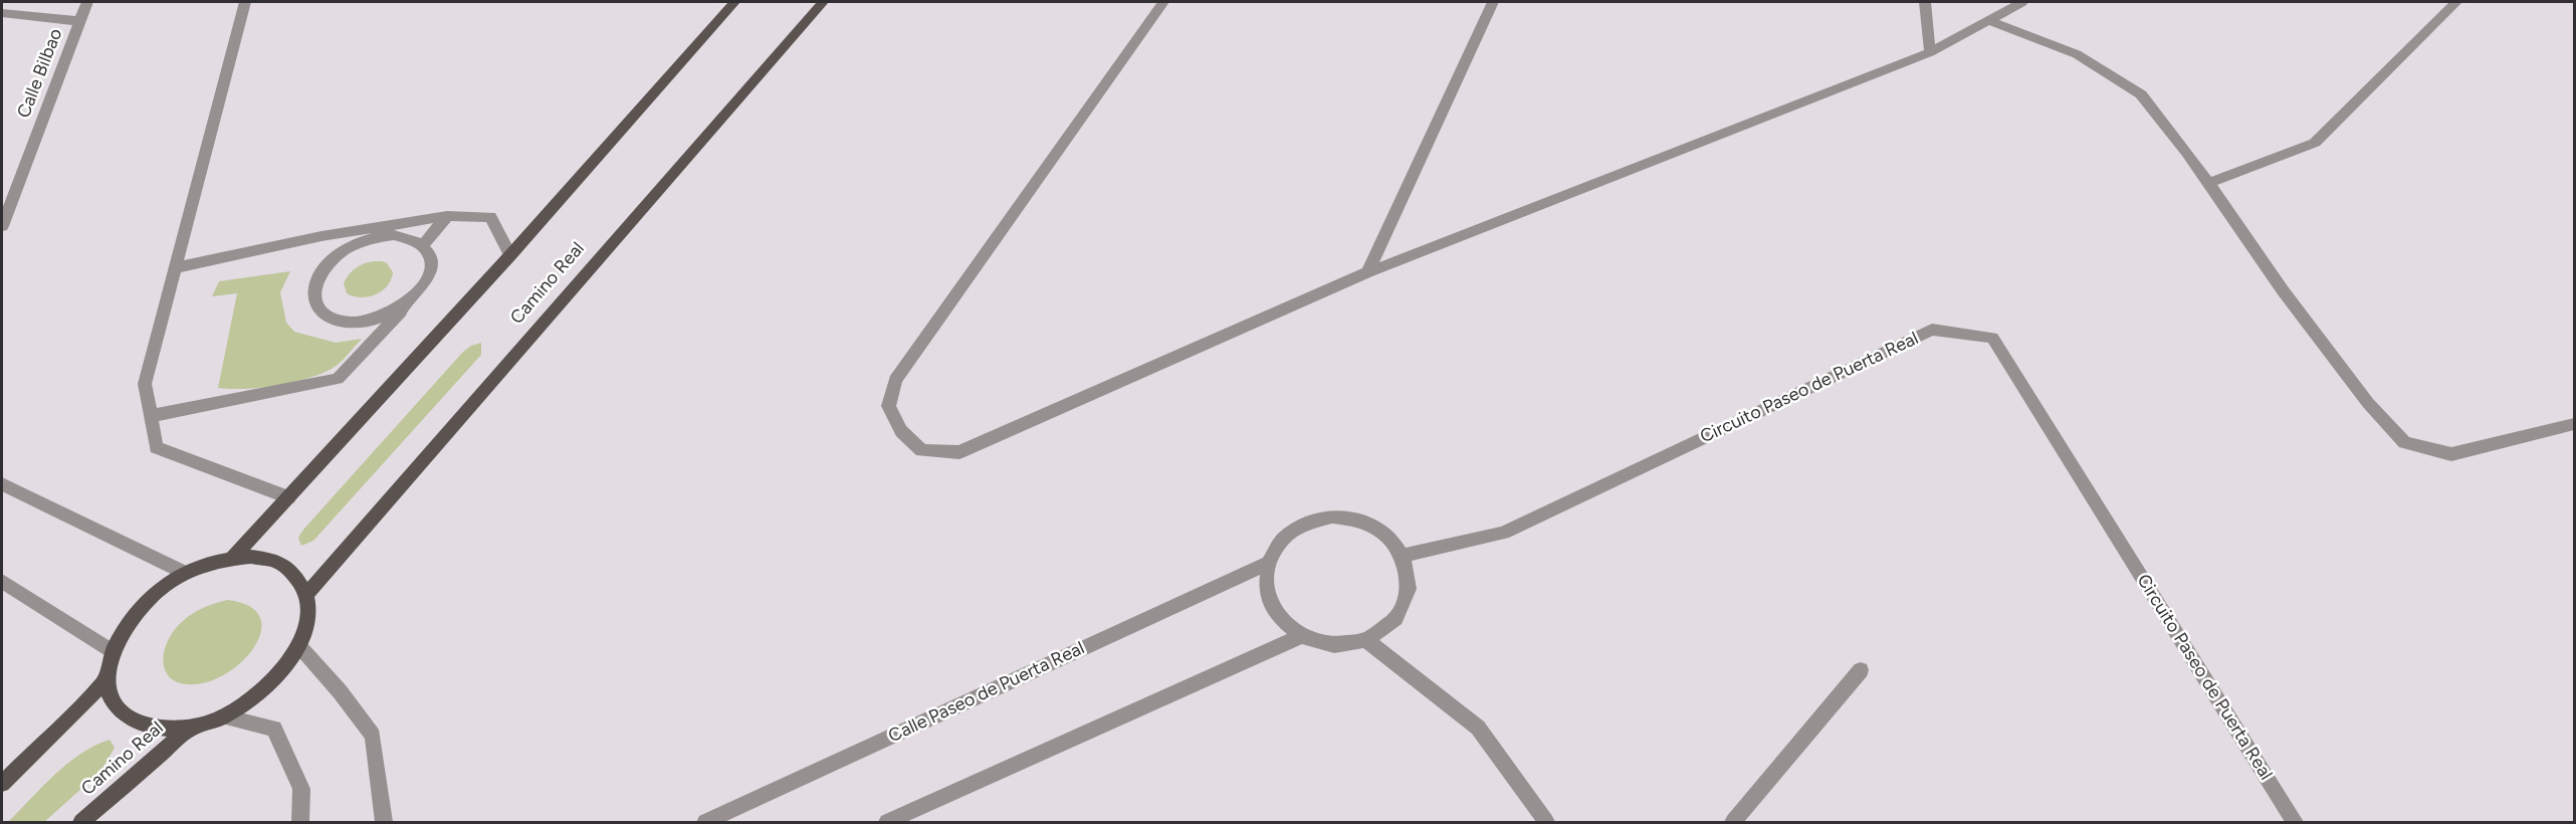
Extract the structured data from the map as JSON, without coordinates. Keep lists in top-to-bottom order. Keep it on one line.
{"streets":{"main road":["Camino Real"],"street":["Calle Bilbao","Circuito Paseo de Puerta Real","Calle Paseo de Puerta Real"]},"crossings":[["Circuito Paseo de Puerta Real","Calle Paseo de Puerta Real"]]}
